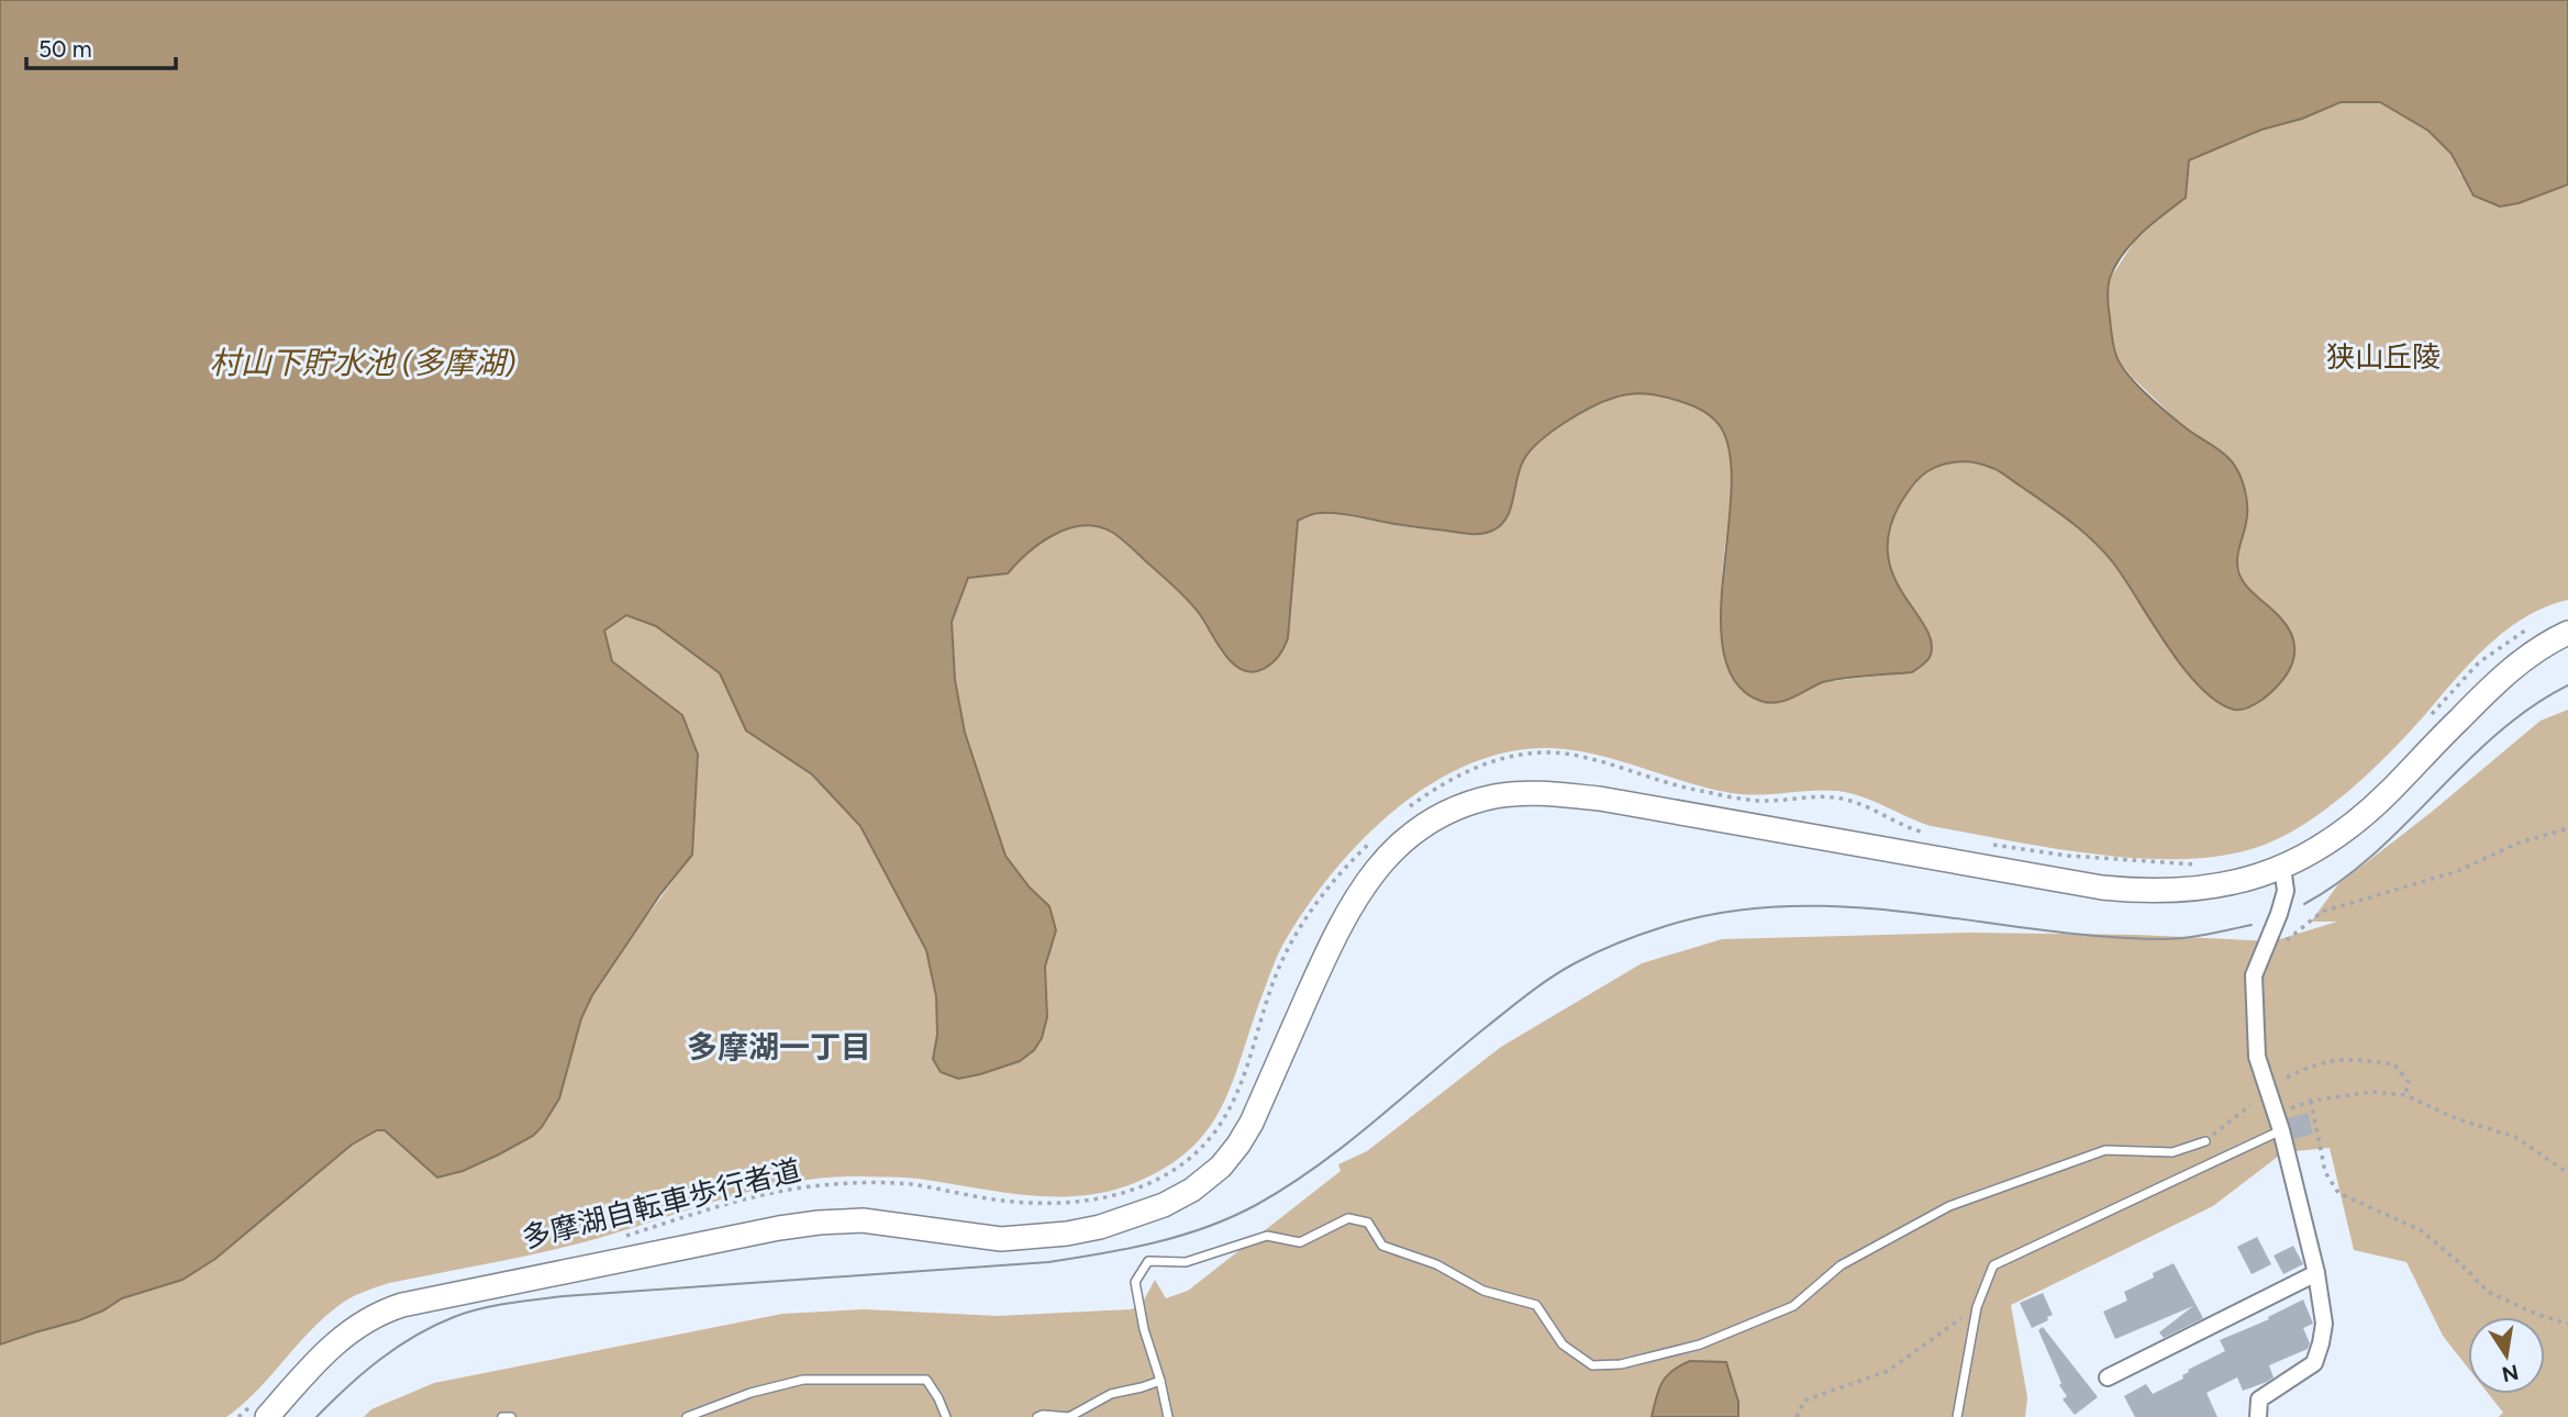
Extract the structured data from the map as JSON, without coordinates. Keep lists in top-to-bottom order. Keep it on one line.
{"streets":{"path":["多摩湖自転車歩行者道"]},"districts":["多摩湖一丁目"],"water":["村山下貯水池 (多摩湖)"],"parks":["狭山丘陵"],"scale_bar":"50 m","north":"bottom"}
